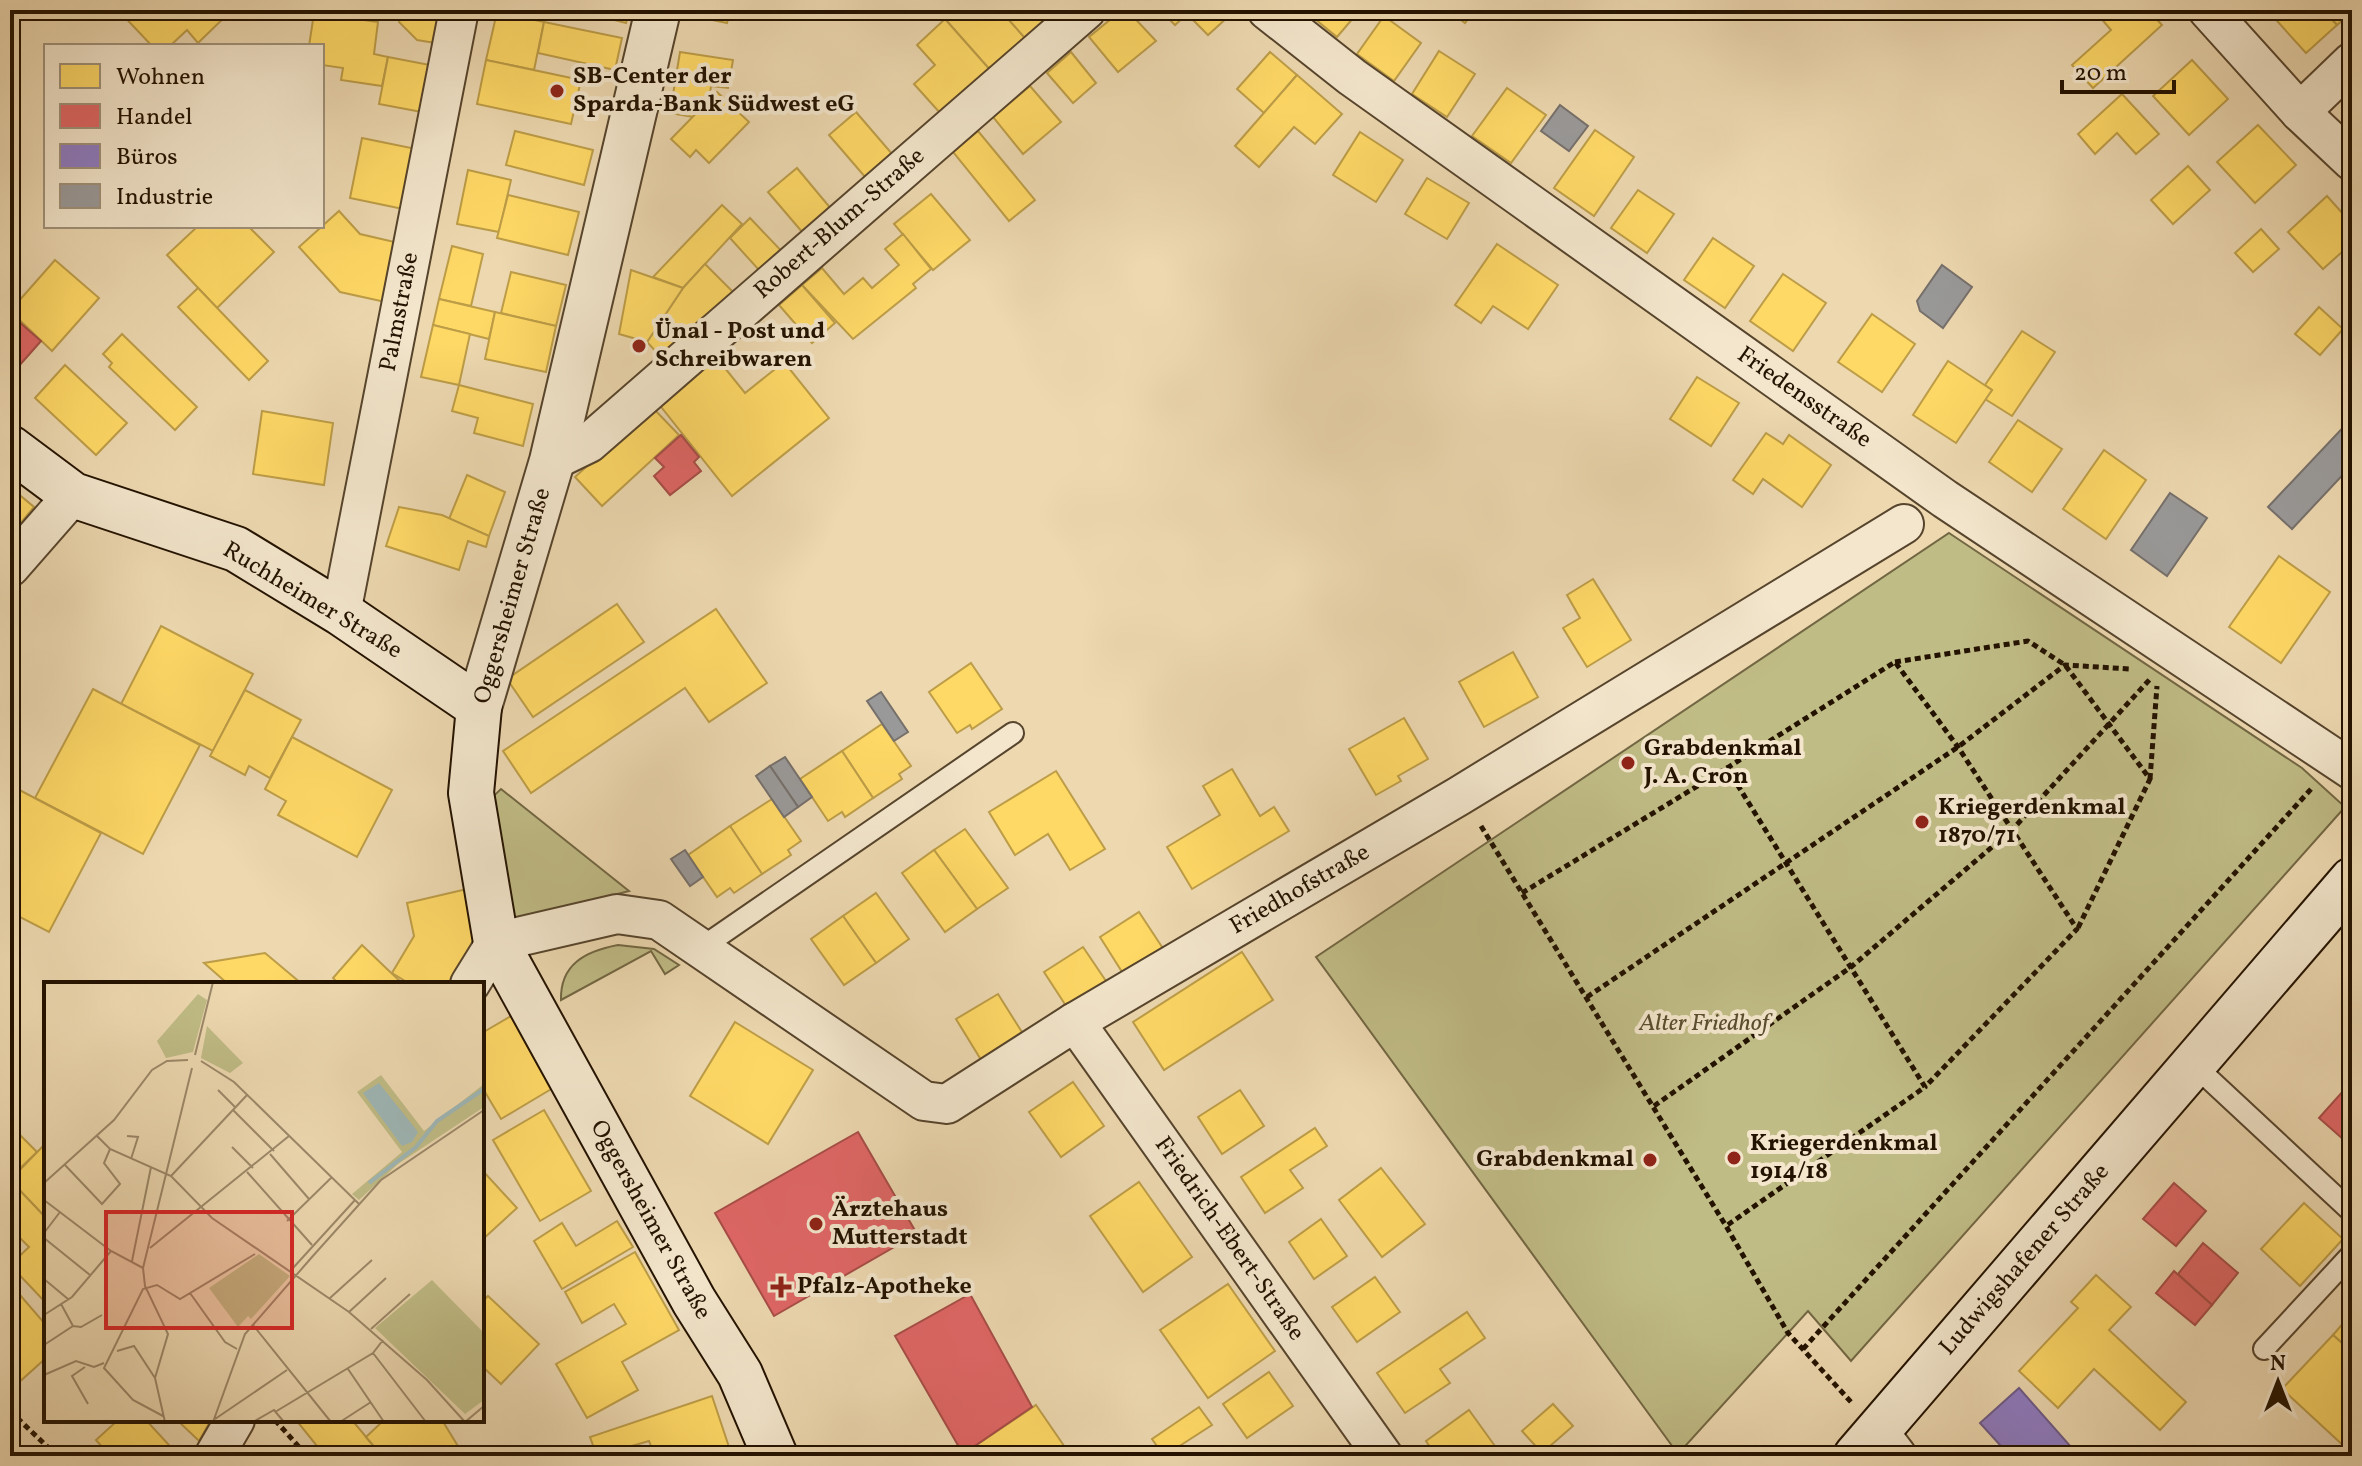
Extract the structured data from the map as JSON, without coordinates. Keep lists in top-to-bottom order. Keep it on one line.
{"streets":{"main road":["Oggersheimer Straße","Ruchheimer Straße","Ludwigshafener Straße"],"street":["Robert-Blum-Straße","Palmstraße","Friedensstraße","Friedhofstraße","Friedrich-Ebert-Straße"]},"crossings":[["Robert-Blum-Straße","Oggersheimer Straße"],["Palmstraße","Ruchheimer Straße"],["Oggersheimer Straße","Ruchheimer Straße"],["Oggersheimer Straße","Friedhofstraße"],["Friedhofstraße","Friedrich-Ebert-Straße"]],"parks":["Alter Friedhof"],"places":{"other":["SB-Center der Sparda-Bank Südwest eG","Ünal - Post und Schreibwaren","Grabdenkmal J. A. Cron","Kriegerdenkmal 1870/71","Kriegerdenkmal 1914/18","Grabdenkmal","Ärztehaus Mutterstadt"],"health":["Pfalz-Apotheke"]},"legend":["Wohnen","Handel","Büros","Industrie"],"scale_bar":"20 m","north":"top"}
